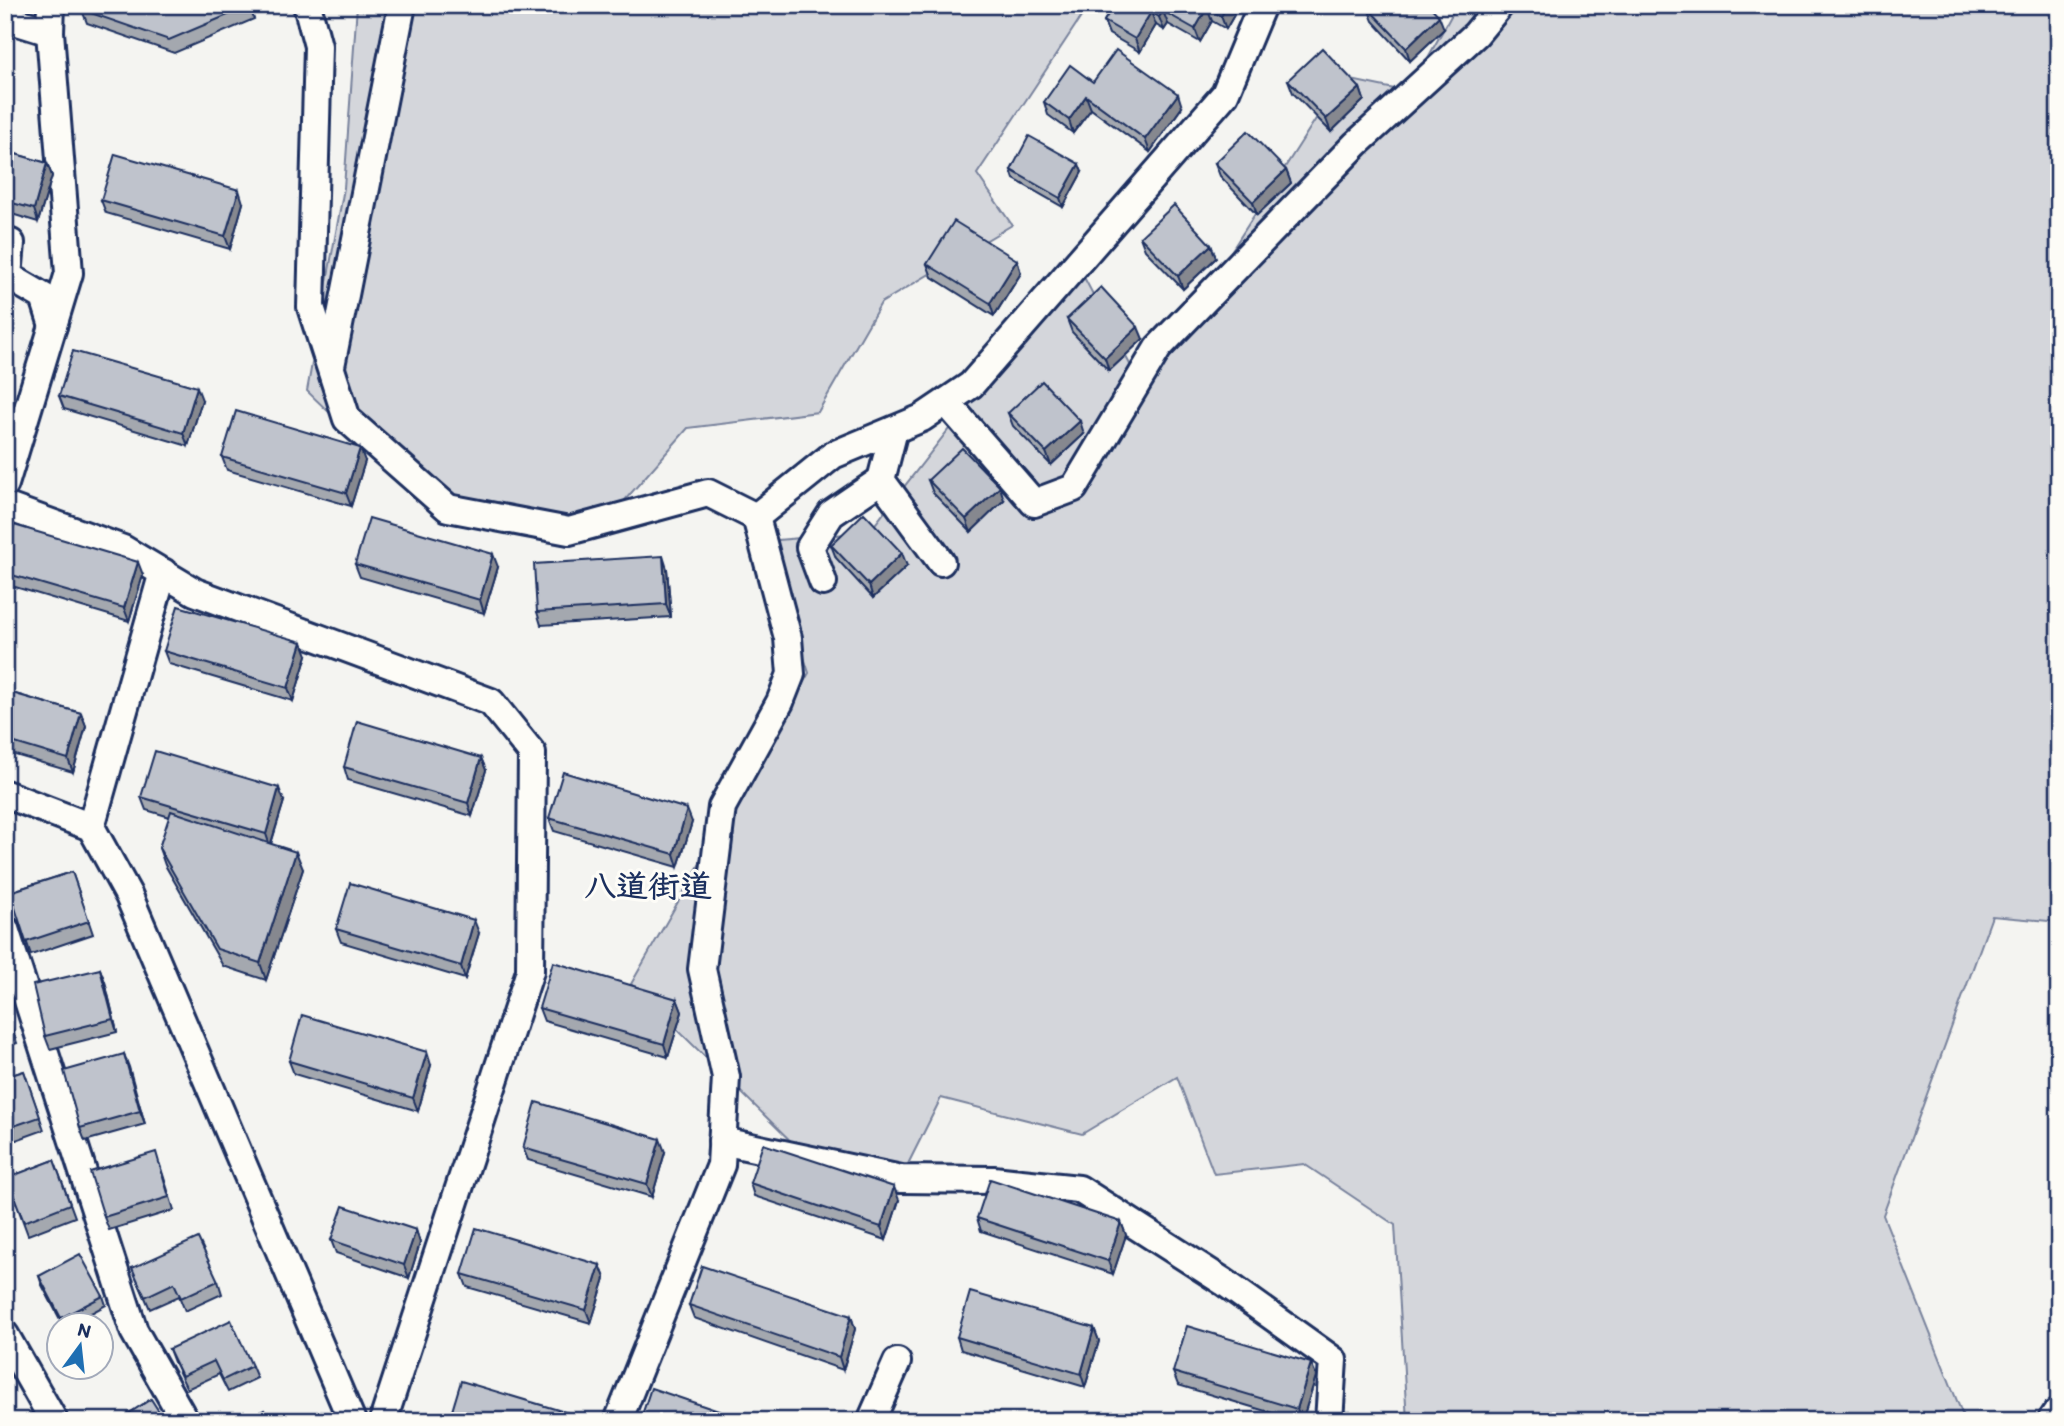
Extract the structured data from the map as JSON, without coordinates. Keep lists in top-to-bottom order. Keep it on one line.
{"districts":["八道街道"],"north":"top"}
